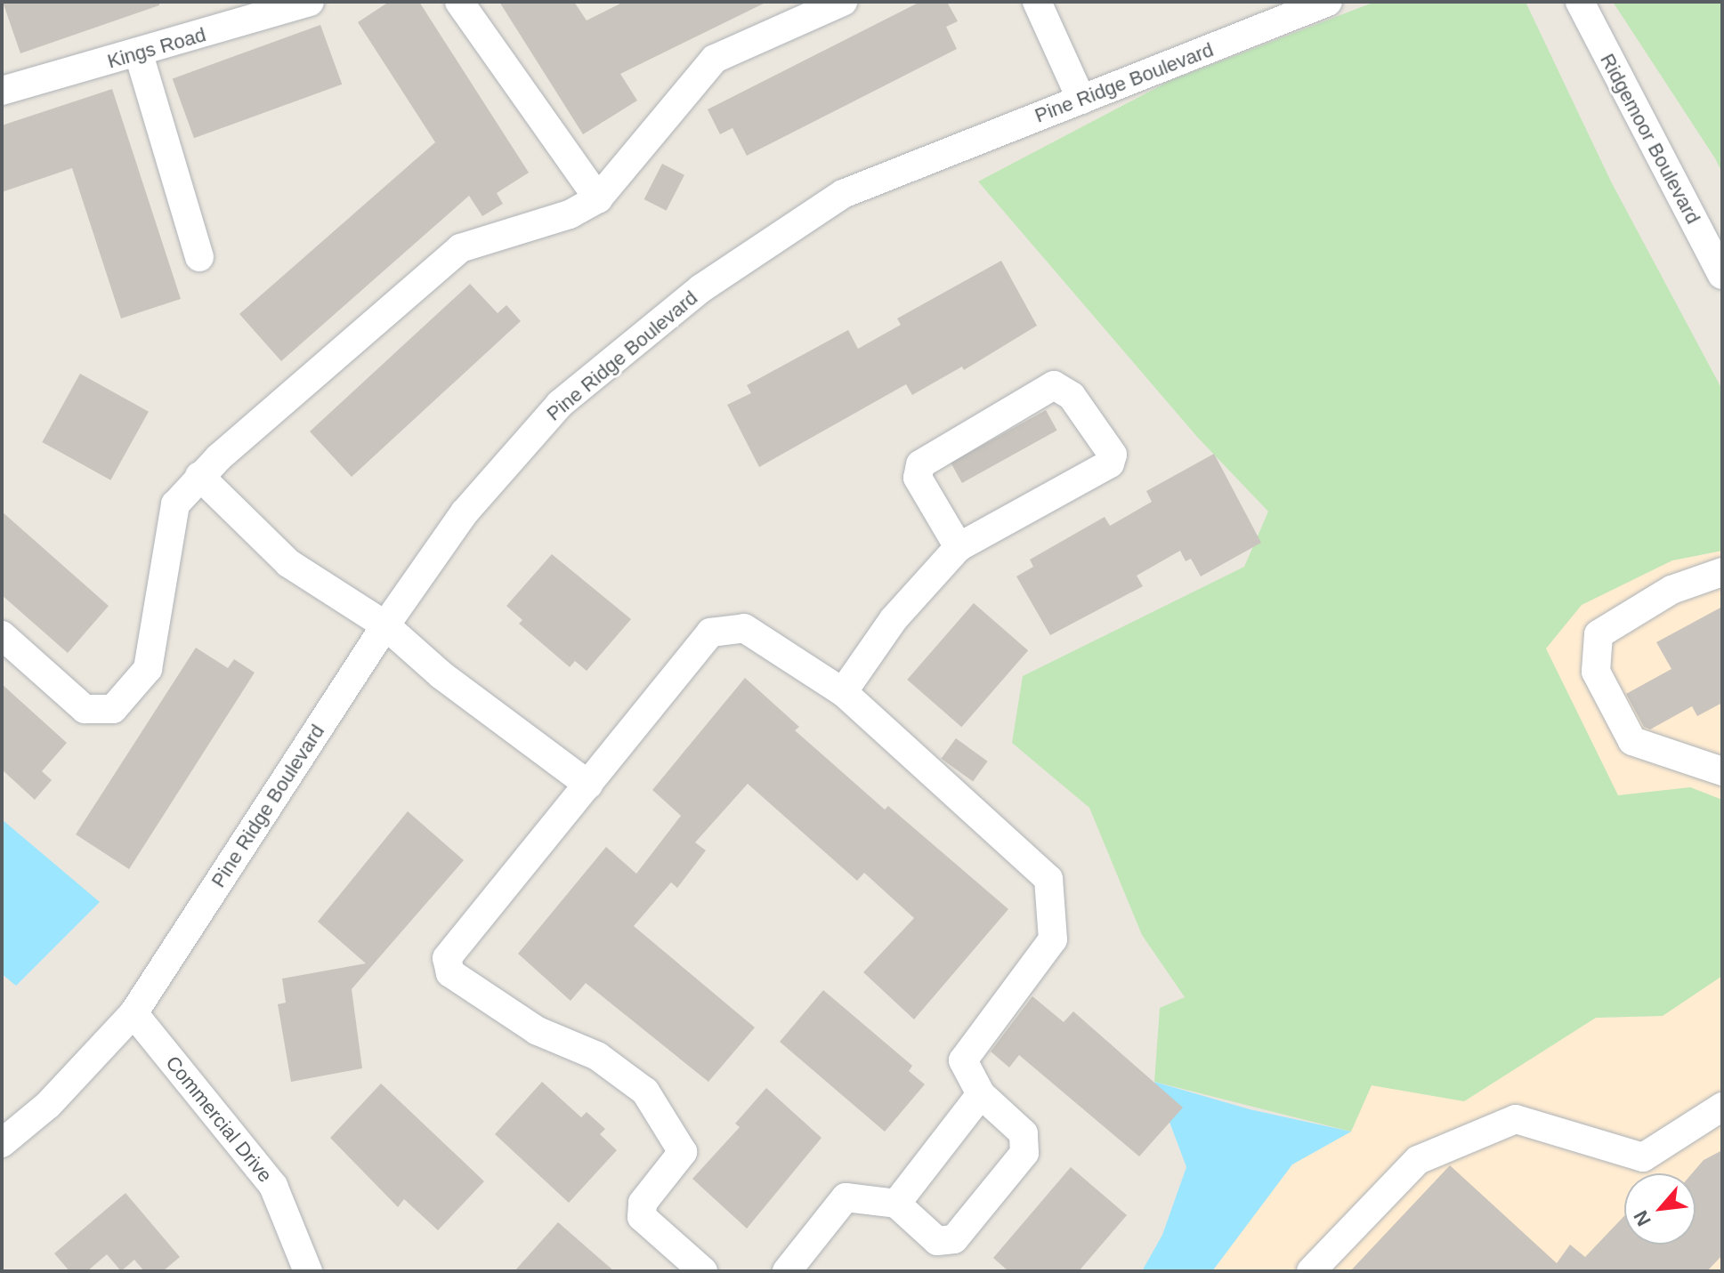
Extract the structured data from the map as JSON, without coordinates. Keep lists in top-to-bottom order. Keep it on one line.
{"streets":{"street":["Kings Road","Pine Ridge Boulevard","Ridgemoor Boulevard","Commercial Drive"]},"crossings":[["Pine Ridge Boulevard","Commercial Drive"]],"north":"bottom left"}
